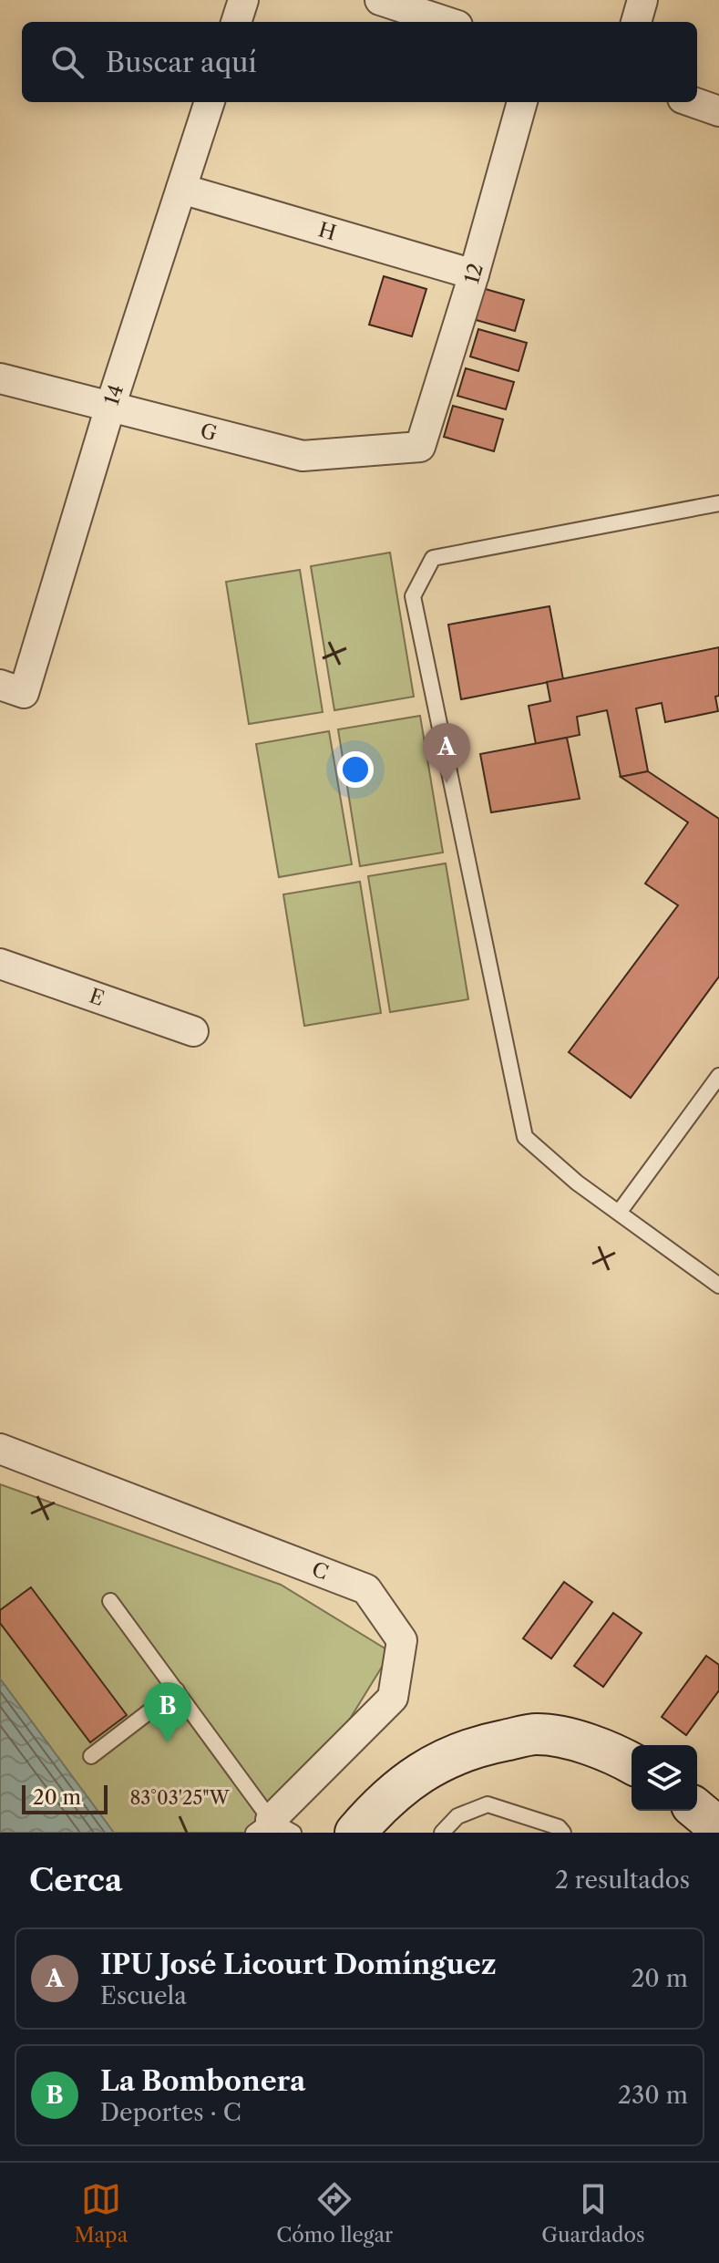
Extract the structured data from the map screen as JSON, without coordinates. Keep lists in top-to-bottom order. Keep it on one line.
{"streets":{"street":["H","12","14","G","E","C"]},"crossings":[["H","12"],["H","14"],["12","G"],["14","G"]],"scale_bar":"20 m","page":{"search":"Buscar aquí","pins":["A","B"],"scale":"20 m","heading":["Cerca","2 resultados"],"list":[{"mark":"A","name":"IPU José Licourt Domínguez","note":"Escuela","value":"20 m"},{"mark":"B","name":"La Bombonera","note":"Deportes · C","value":"230 m"}],"nav":["Mapa","Cómo llegar","Guardados"]},"coordinates":["83°03'25\"W"]}
